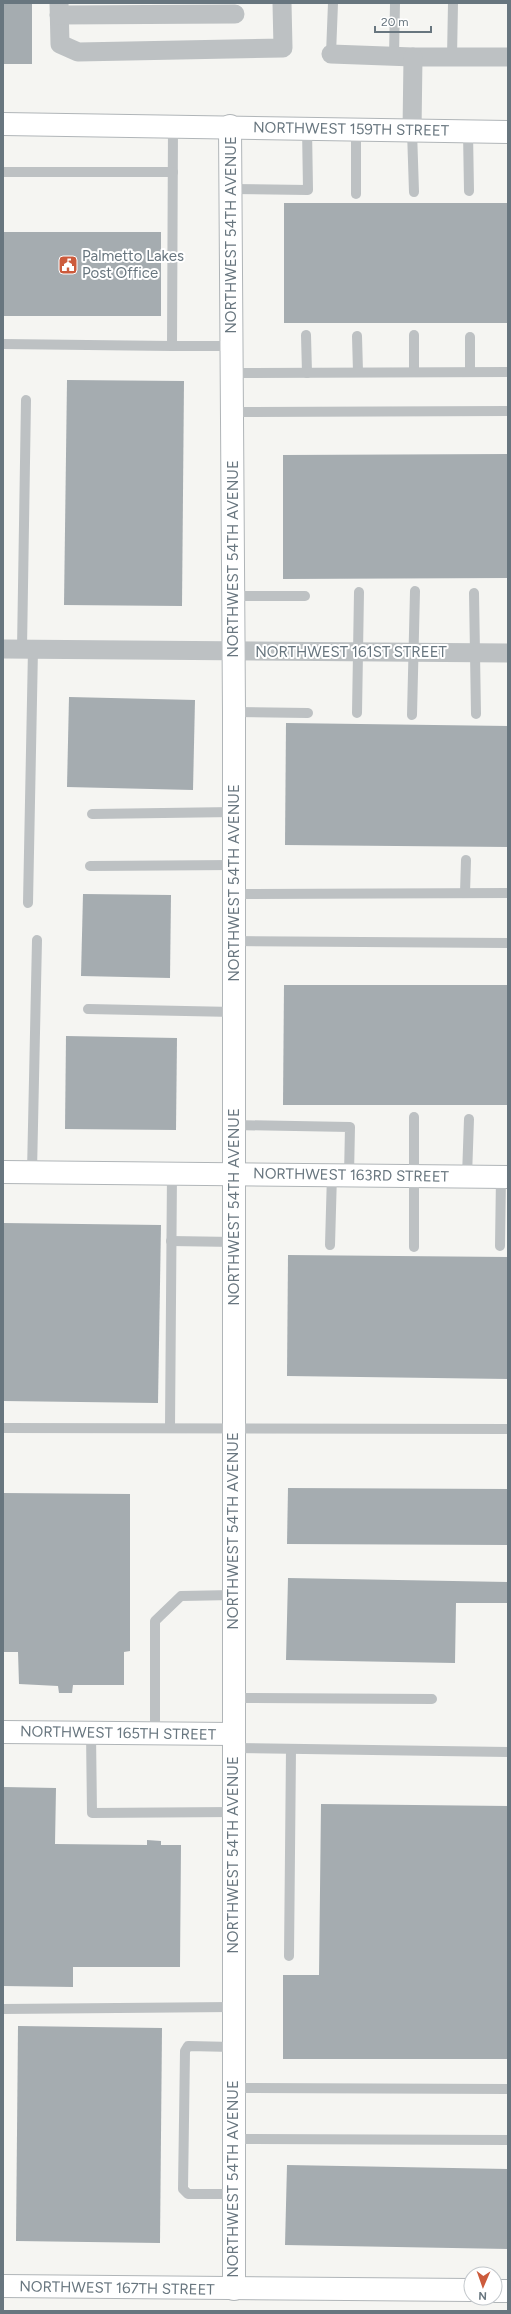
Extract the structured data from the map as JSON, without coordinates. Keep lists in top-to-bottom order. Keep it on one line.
{"streets":{"street":["NORTHWEST 159TH STREET","NORTHWEST 54TH AVENUE","NORTHWEST 161ST STREET","NORTHWEST 163RD STREET","NORTHWEST 165TH STREET","NORTHWEST 167TH STREET"]},"crossings":[["NORTHWEST 159TH STREET","NORTHWEST 54TH AVENUE"],["NORTHWEST 54TH AVENUE","NORTHWEST 161ST STREET"],["NORTHWEST 54TH AVENUE","NORTHWEST 163RD STREET"],["NORTHWEST 54TH AVENUE","NORTHWEST 165TH STREET"],["NORTHWEST 54TH AVENUE","NORTHWEST 167TH STREET"]],"places":{"public building":["Palmetto Lakes Post Office"]},"scale_bar":"20 m","north":"bottom"}
